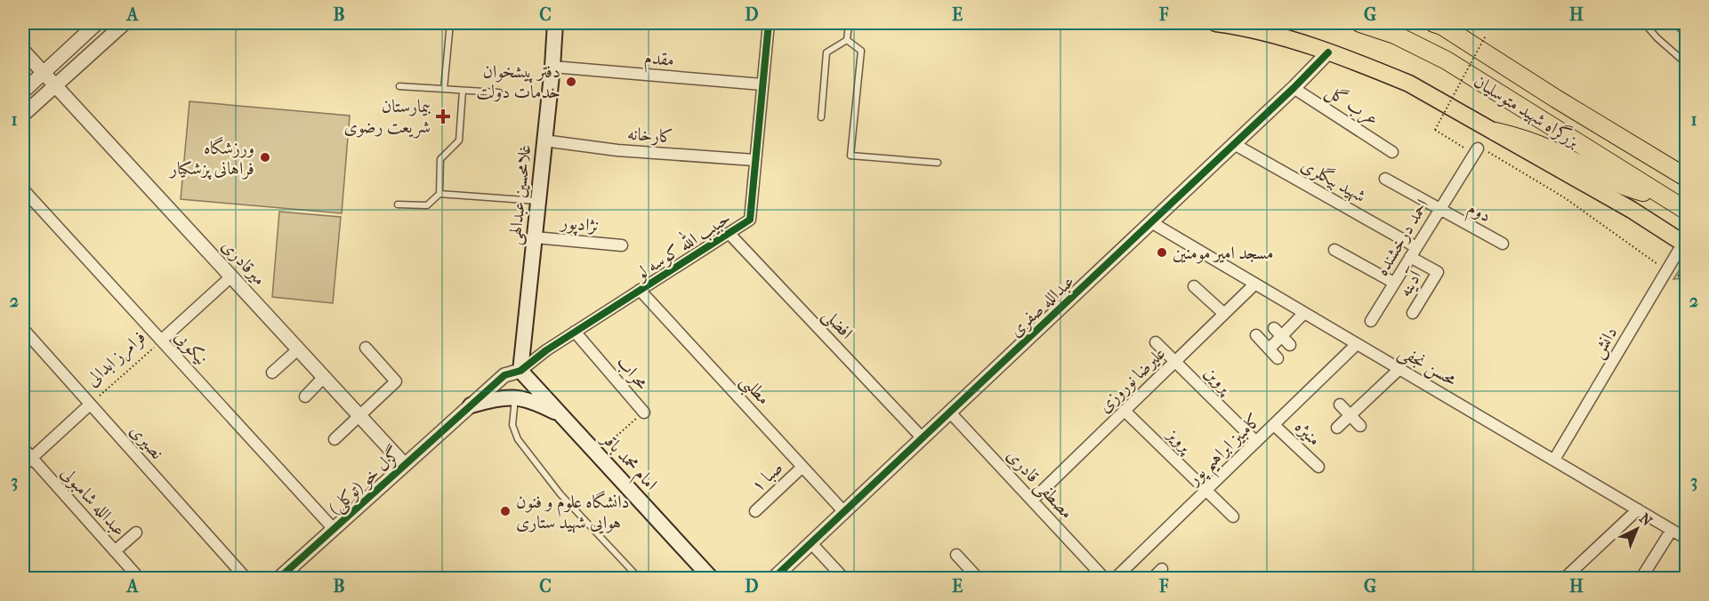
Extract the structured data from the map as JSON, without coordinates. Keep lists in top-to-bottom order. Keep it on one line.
{"streets":{"highway":["بزرگراه شهید متوسلیان"],"main road":["غلامحسین عبدالهی","امام محمد باقر"],"street":["مقدم","عرب گل","کارخانه","شهید بیگلری","دوم","نژادپور","احمد درخشنده","حبیب الله کوسه لو","میرقادری","آدینه","عبدالله صفری","افضلی","دانش","نیکویی","فرامرز ابدالی","محسن نجفی","محراب","علیرضا نوروزی","پروین","مطلبی","منیژه","پرویز","نصیری","کامبیز ابراهیم پور","صبا ۱","گزل خو (توکلی)","مصطفی قادری","عبدالله شامبولی"]},"crossings":[["مقدم","غلامحسین عبدالهی"],["مقدم","حبیب الله کوسه لو"],["عرب گل","عبدالله صفری"],["کارخانه","غلامحسین عبدالهی"],["کارخانه","حبیب الله کوسه لو"],["شهید بیگلری","احمد درخشنده"],["شهید بیگلری","عبدالله صفری"],["غلامحسین عبدالهی","نژادپور"],["غلامحسین عبدالهی","حبیب الله کوسه لو"],["غلامحسین عبدالهی","امام محمد باقر"],["غلامحسین عبدالهی","گزل خو (توکلی)"],["دوم","احمد درخشنده"],["احمد درخشنده","آدینه"],["حبیب الله کوسه لو","افضلی"],["حبیب الله کوسه لو","محراب"],["حبیب الله کوسه لو","مطلبی"],["حبیب الله کوسه لو","امام محمد باقر"],["حبیب الله کوسه لو","گزل خو (توکلی)"],["میرقادری","فرامرز ابدالی"],["میرقادری","گزل خو (توکلی)"],["عبدالله صفری","افضلی"],["عبدالله صفری","محسن نجفی"],["عبدالله صفری","مطلبی"],["عبدالله صفری","مصطفی قادری"],["دانش","محسن نجفی"],["نیکویی","فرامرز ابدالی"],["نیکویی","گزل خو (توکلی)"],["فرامرز ابدالی","نصیری"],["فرامرز ابدالی","عبدالله شامبولی"],["محسن نجفی","علیرضا نوروزی"],["محسن نجفی","کامبیز ابراهیم پور"],["محراب","امام محمد باقر"],["علیرضا نوروزی","پروین"],["علیرضا نوروزی","پرویز"],["علیرضا نوروزی","مصطفی قادری"],["پروین","کامبیز ابراهیم پور"],["مطلبی","صبا ۱"],["منیژه","کامبیز ابراهیم پور"],["پرویز","کامبیز ابراهیم پور"],["امام محمد باقر","گزل خو (توکلی)"]],"places":{"other":["دفتر پیشخوان خدمات دولت","ورزشگاه فراهانی پزشکیار","مسجد امیر مومنین","دانشگاه علوم و فنون هوایی شهید ستاری"],"health":["بیمارستان شریعت رضوی"]},"north":"top right","grid":{"columns":["A","B","C","D","E","F","G","H"],"rows":["1","2","3"]}}
